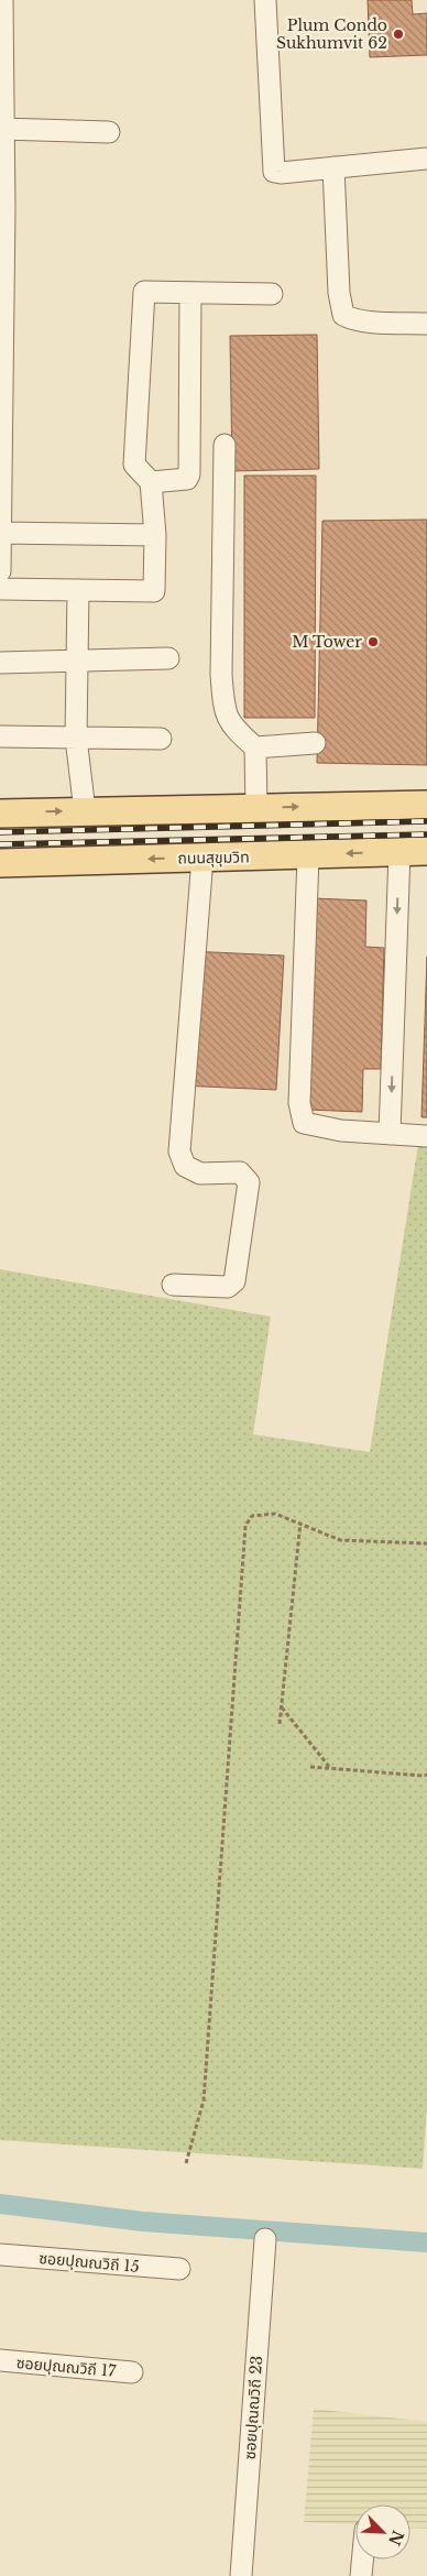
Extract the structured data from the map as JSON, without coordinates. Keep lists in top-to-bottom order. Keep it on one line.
{"streets":{"main road":["ถนนสุขุมวิท"],"street":["ซอยปุณณวิถี 15","ซอยปุณณวิถี 17","ซอยปุณณวิถี 23"]},"places":["Plum Condo Sukhumvit 62","M Tower"],"north":"bottom right"}
